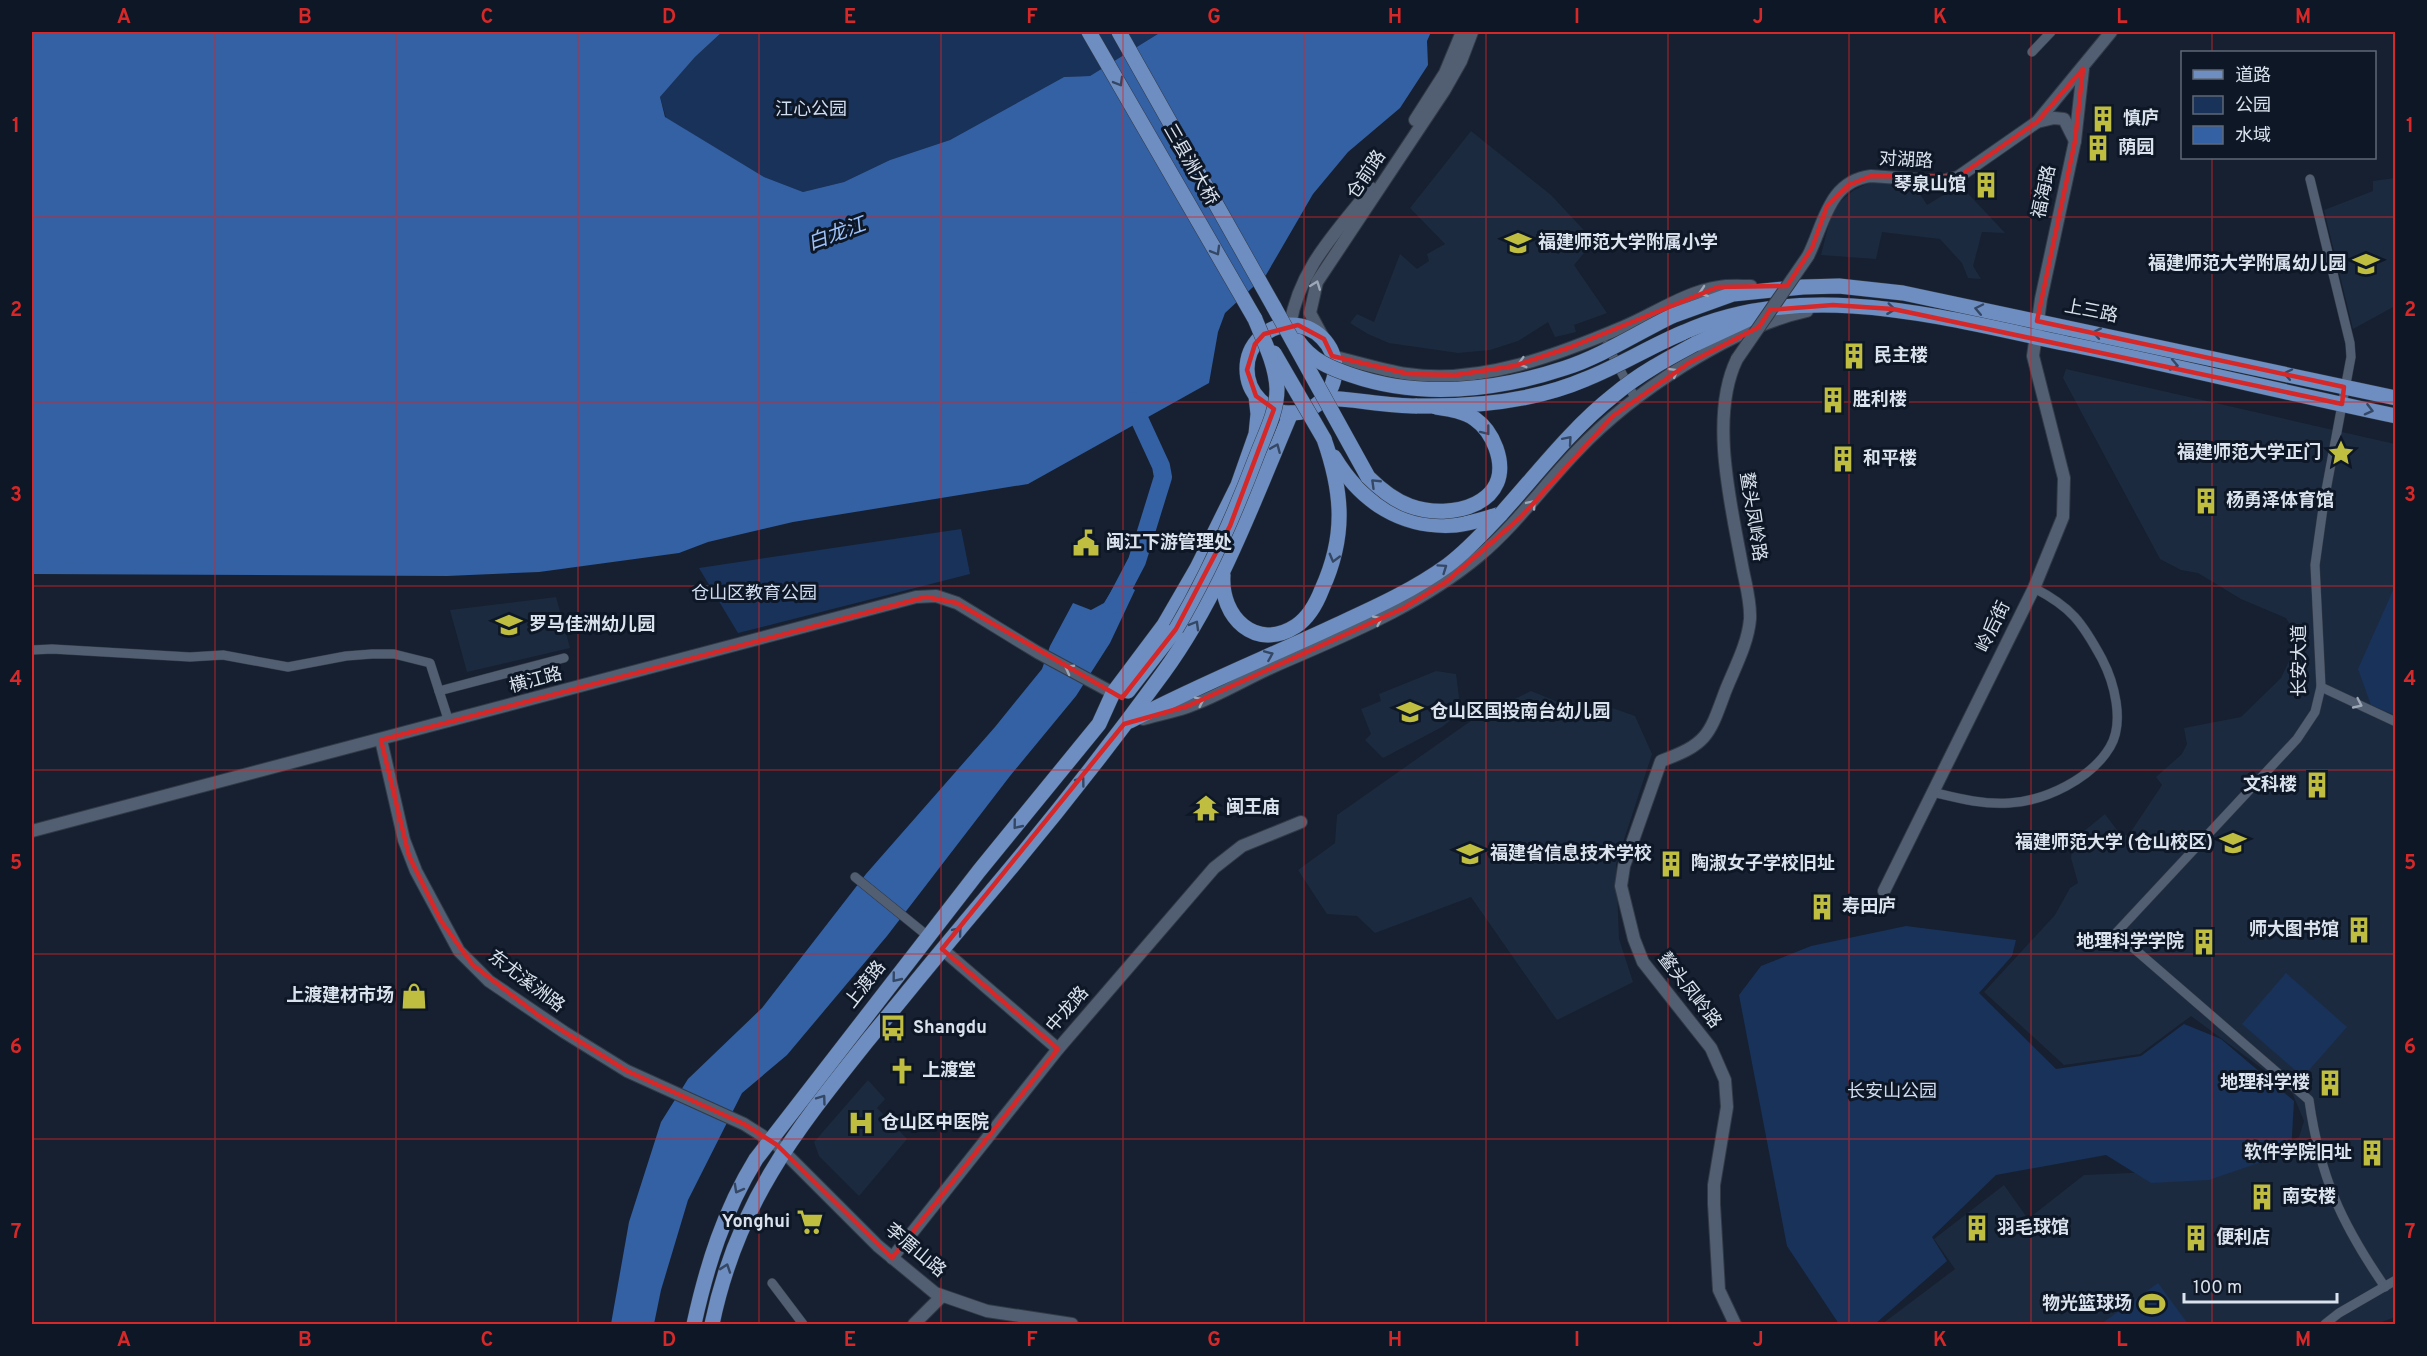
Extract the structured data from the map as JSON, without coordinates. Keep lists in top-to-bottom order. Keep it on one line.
{"streets":{"main road":["三县洲大桥","上三路","上渡路"],"street":["对湖路","仓前路","福海路","鳌头凤岭路","岭后街","长安大道","横江路","东尤溪洲路","中龙路","李厝山路"]},"crossings":[["对湖路","福海路"],["对湖路","鳌头凤岭路"],["仓前路","上渡路"],["福海路","上三路"],["福海路","岭后街"],["上三路","岭后街"],["上三路","长安大道"],["横江路","东尤溪洲路"],["横江路","上渡路"],["东尤溪洲路","上渡路"],["东尤溪洲路","李厝山路"],["上渡路","李厝山路"],["中龙路","李厝山路"]],"one_way":["横江路"],"water":["白龙江"],"parks":["江心公园","仓山区教育公园","长安山公园"],"places":{"building":["慎庐","荫园","琴泉山馆","民主楼","胜利楼","和平楼","杨勇泽体育馆","文科楼","陶淑女子学校旧址","寿田庐","师大图书馆","地理科学学院","地理科学楼","软件学院旧址","南安楼","羽毛球馆","便利店"],"school or university":["福建师范大学附属小学","福建师范大学附属幼儿园","罗马佳洲幼儿园","仓山区国投南台幼儿园","福建师范大学 (仓山校区)","福建省信息技术学校"],"place":["福建师范大学正门"],"public building":["闽江下游管理处"],"temple":["闽王庙"],"shop":["上渡建材市场"],"bus stop":["Shangdu"],"church":["上渡堂"],"hospital":["仓山区中医院"],"supermarket":["Yonghui"],"sports":["物光篮球场"]},"legend":["道路","公园","水域"],"scale_bar":"100 m","grid":{"columns":["A","B","C","D","E","F","G","H","I","J","K","L","M"],"rows":["1","2","3","4","5","6","7"]}}
